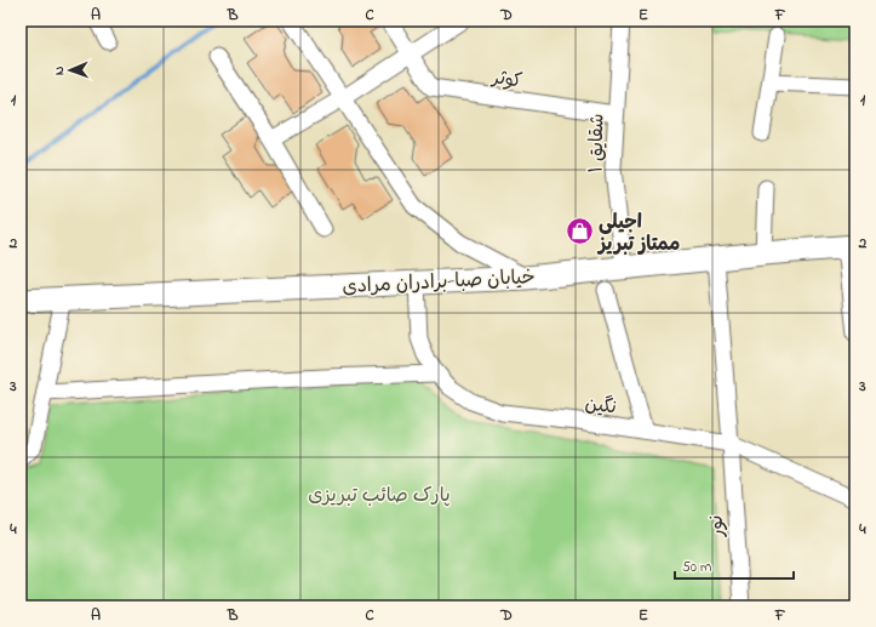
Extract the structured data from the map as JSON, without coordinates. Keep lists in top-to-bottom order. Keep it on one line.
{"streets":{"main road":["خیابان صبا-برادران مرادی"],"street":["کوثر","شقایق ۱","نگین","نور"]},"crossings":[["کوثر","شقایق ۱"],["شقایق ۱","خیابان صبا-برادران مرادی"],["خیابان صبا-برادران مرادی","نگین"],["خیابان صبا-برادران مرادی","نور"],["نگین","نور"]],"parks":["پارک صائب تبریزی"],"places":{"shop":["اجیلی ممتاز تبریز"]},"scale_bar":"50 m","north":"left","grid":{"columns":["A","B","C","D","E","F"],"rows":["1","2","3","4"]}}
